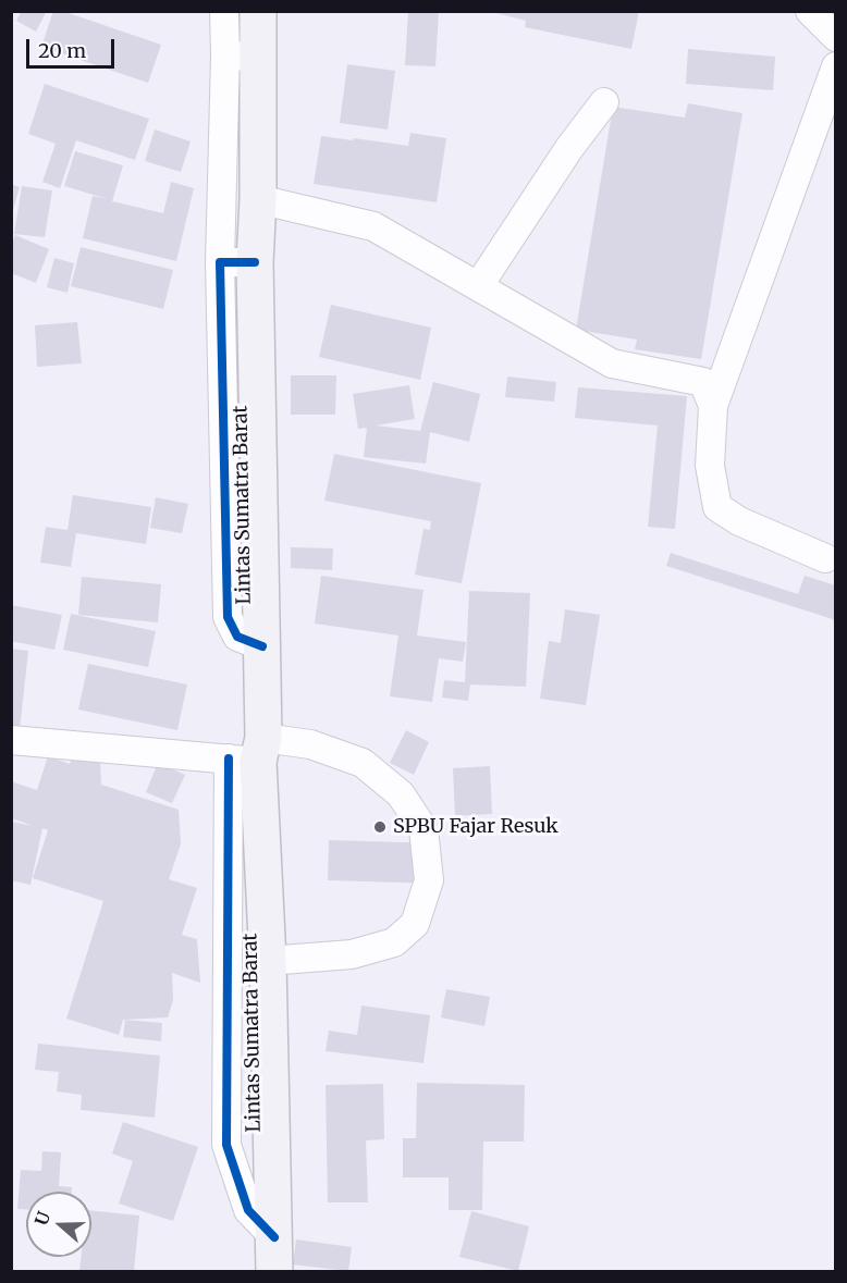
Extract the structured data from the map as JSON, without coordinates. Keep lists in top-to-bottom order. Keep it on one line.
{"streets":{"highway":["Lintas Sumatra Barat"]},"places":["SPBU Fajar Resuk"],"scale_bar":"20 m","north":"left"}
